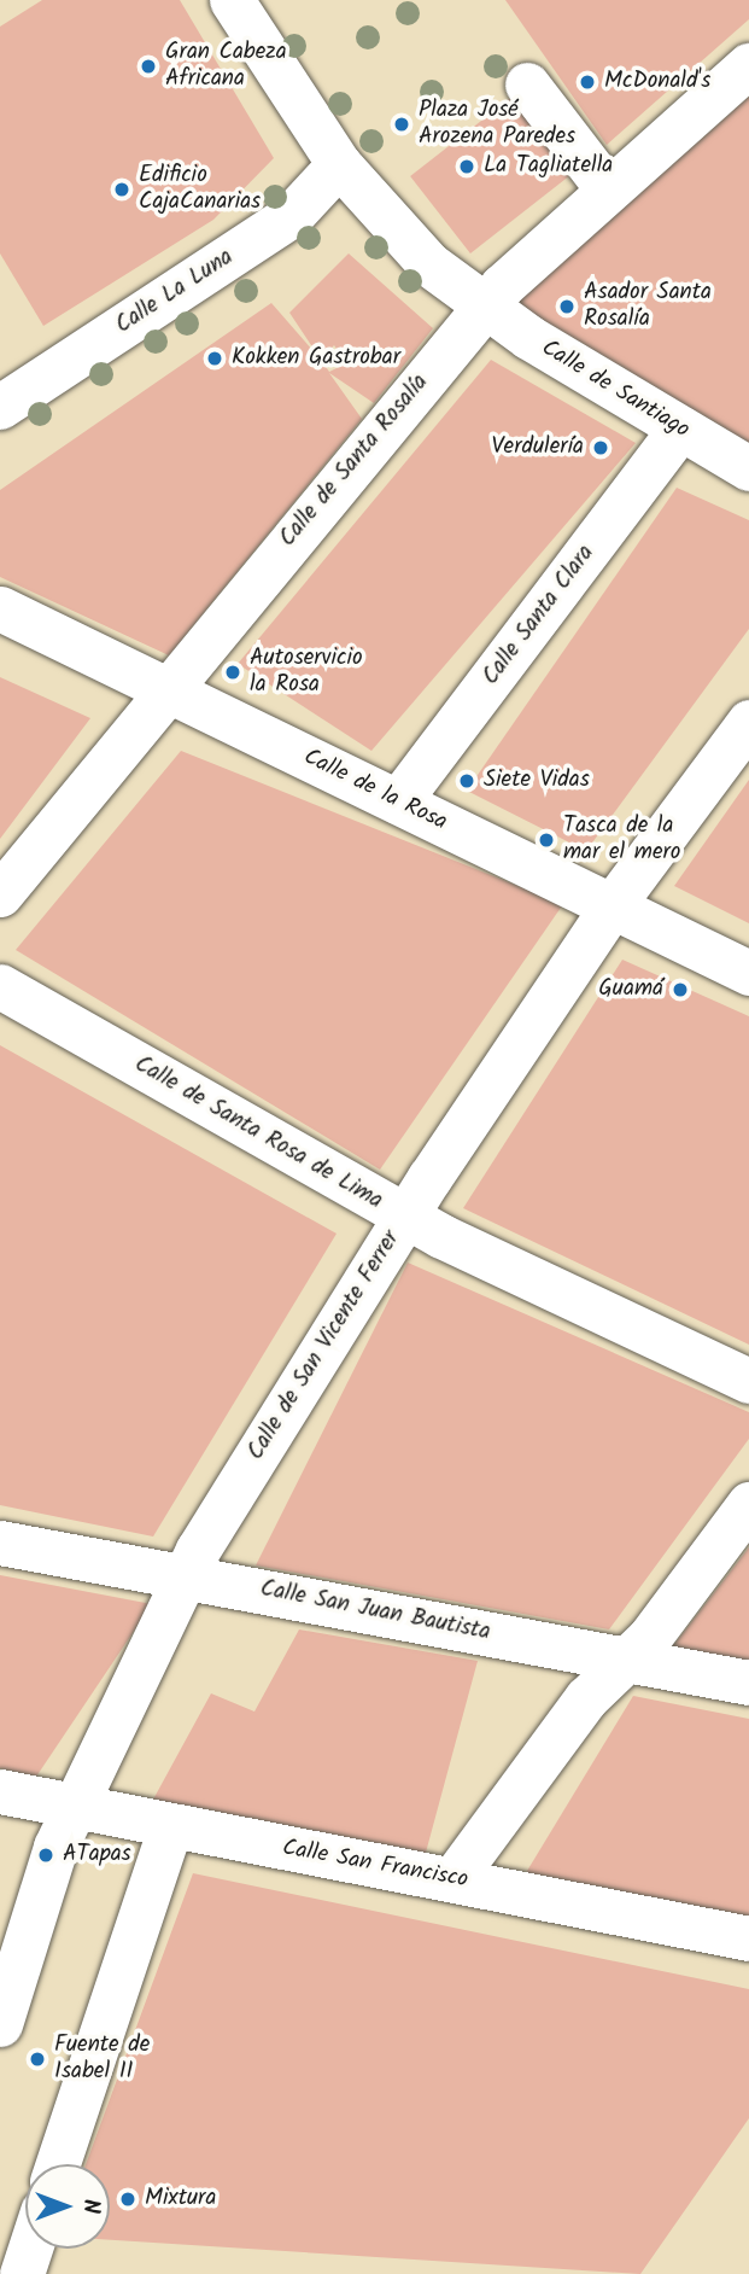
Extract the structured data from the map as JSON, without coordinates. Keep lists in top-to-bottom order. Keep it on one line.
{"streets":{"street":["Calle La Luna","Calle de Santiago","Calle de Santa Rosalía","Calle Santa Clara","Calle de la Rosa","Calle de Santa Rosa de Lima","Calle de San Vicente Ferrer","Calle San Juan Bautista","Calle San Francisco"]},"crossings":[["Calle La Luna","Calle de Santiago"],["Calle de Santiago","Calle de Santa Rosalía"],["Calle de Santiago","Calle Santa Clara"],["Calle de Santa Rosalía","Calle de la Rosa"],["Calle Santa Clara","Calle de la Rosa"],["Calle de la Rosa","Calle de San Vicente Ferrer"],["Calle de Santa Rosa de Lima","Calle de San Vicente Ferrer"],["Calle de San Vicente Ferrer","Calle San Juan Bautista"],["Calle de San Vicente Ferrer","Calle San Francisco"]],"places":["Gran Cabeza Africana","McDonald's","Plaza José Arozena Paredes","La Tagliatella","Edificio CajaCanarias","Asador Santa Rosalía","Kokken Gastrobar","Verdulería","Autoservicio la Rosa","Siete Vidas","Tasca de la mar el mero","Guamá","ATapas","Fuente de Isabel II","Mixtura"],"north":"right"}
